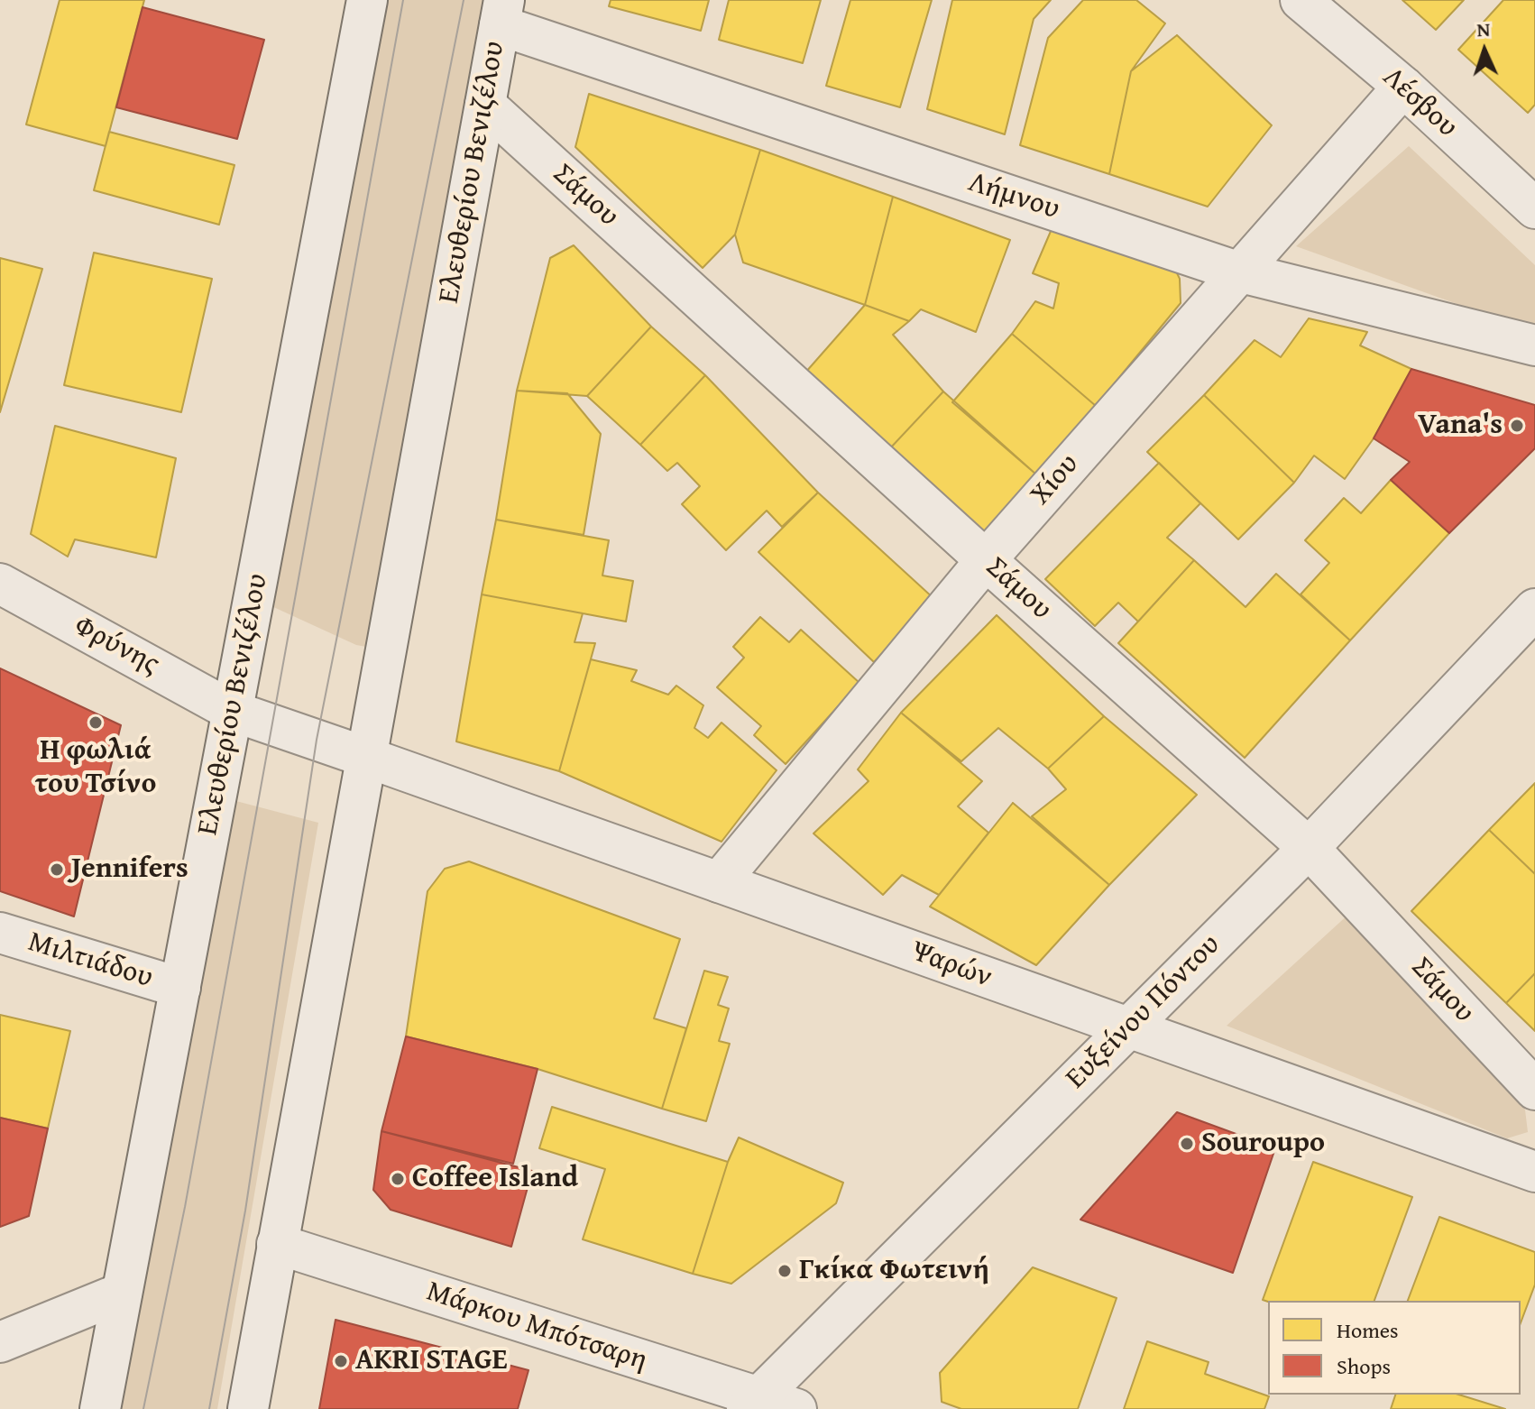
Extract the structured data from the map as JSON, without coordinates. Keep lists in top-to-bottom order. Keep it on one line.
{"streets":{"street":["Λέσβου","Ελευθερίου Βενιζέλου","Σάμου","Λήμνου","Χίου","Φρύνης","Μιλτιάδου","Ψαρών","Ευξείνου Πόντου","Μάρκου Μπότσαρη"]},"crossings":[["Λέσβου","Χίου"],["Ελευθερίου Βενιζέλου","Σάμου"],["Ελευθερίου Βενιζέλου","Λήμνου"],["Ελευθερίου Βενιζέλου","Φρύνης"],["Ελευθερίου Βενιζέλου","Μιλτιάδου"],["Ελευθερίου Βενιζέλου","Ψαρών"],["Ελευθερίου Βενιζέλου","Μάρκου Μπότσαρη"],["Σάμου","Χίου"],["Σάμου","Ευξείνου Πόντου"],["Λήμνου","Χίου"],["Χίου","Ψαρών"],["Φρύνης","Ψαρών"],["Ψαρών","Ευξείνου Πόντου"],["Ευξείνου Πόντου","Μάρκου Μπότσαρη"]],"places":["Vana's","Η φωλιά του Τσίνο","Jennifers","Souroupo","Coffee Island","Γκίκα Φωτεινή","AKRI STAGE"],"legend":["Homes","Shops"],"north":"top"}
